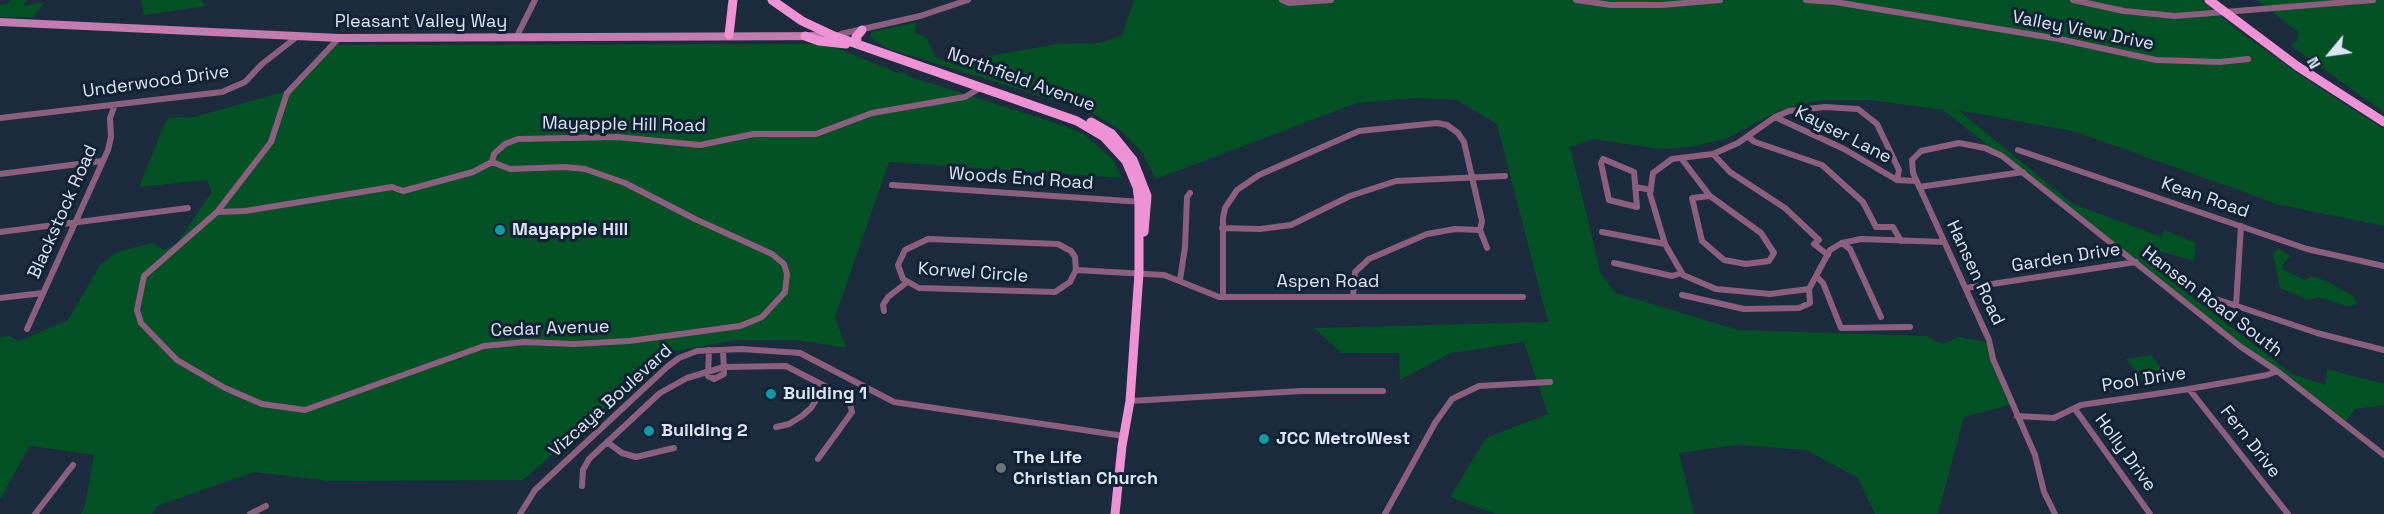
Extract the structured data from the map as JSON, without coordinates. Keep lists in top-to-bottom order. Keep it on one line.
{"streets":{"main road":["Pleasant Valley Way","Northfield Avenue"],"street":["Valley View Drive","Underwood Drive","Mayapple Hill Road","Kayser Lane","Woods End Road","Kean Road","Blackstock Road","Garden Drive","Korwel Circle","Hansen Road","Aspen Road","Hansen Road South","Cedar Avenue","Pool Drive","Vizcaya Boulevard","Fern Drive","Holly Drive"]},"crossings":[["Pleasant Valley Way","Northfield Avenue"],["Pleasant Valley Way","Underwood Drive"],["Pleasant Valley Way","Cedar Avenue"],["Northfield Avenue","Mayapple Hill Road"],["Northfield Avenue","Woods End Road"],["Northfield Avenue","Aspen Road"],["Northfield Avenue","Vizcaya Boulevard"],["Underwood Drive","Blackstock Road"],["Mayapple Hill Road","Cedar Avenue"],["Garden Drive","Hansen Road"],["Garden Drive","Hansen Road South"],["Hansen Road","Hansen Road South"],["Hansen Road","Pool Drive"],["Hansen Road South","Pool Drive"],["Pool Drive","Fern Drive"],["Pool Drive","Holly Drive"]],"places":["Mayapple Hill","Building 1","Building 2","JCC MetroWest","The Life Christian Church"],"north":"bottom left"}
